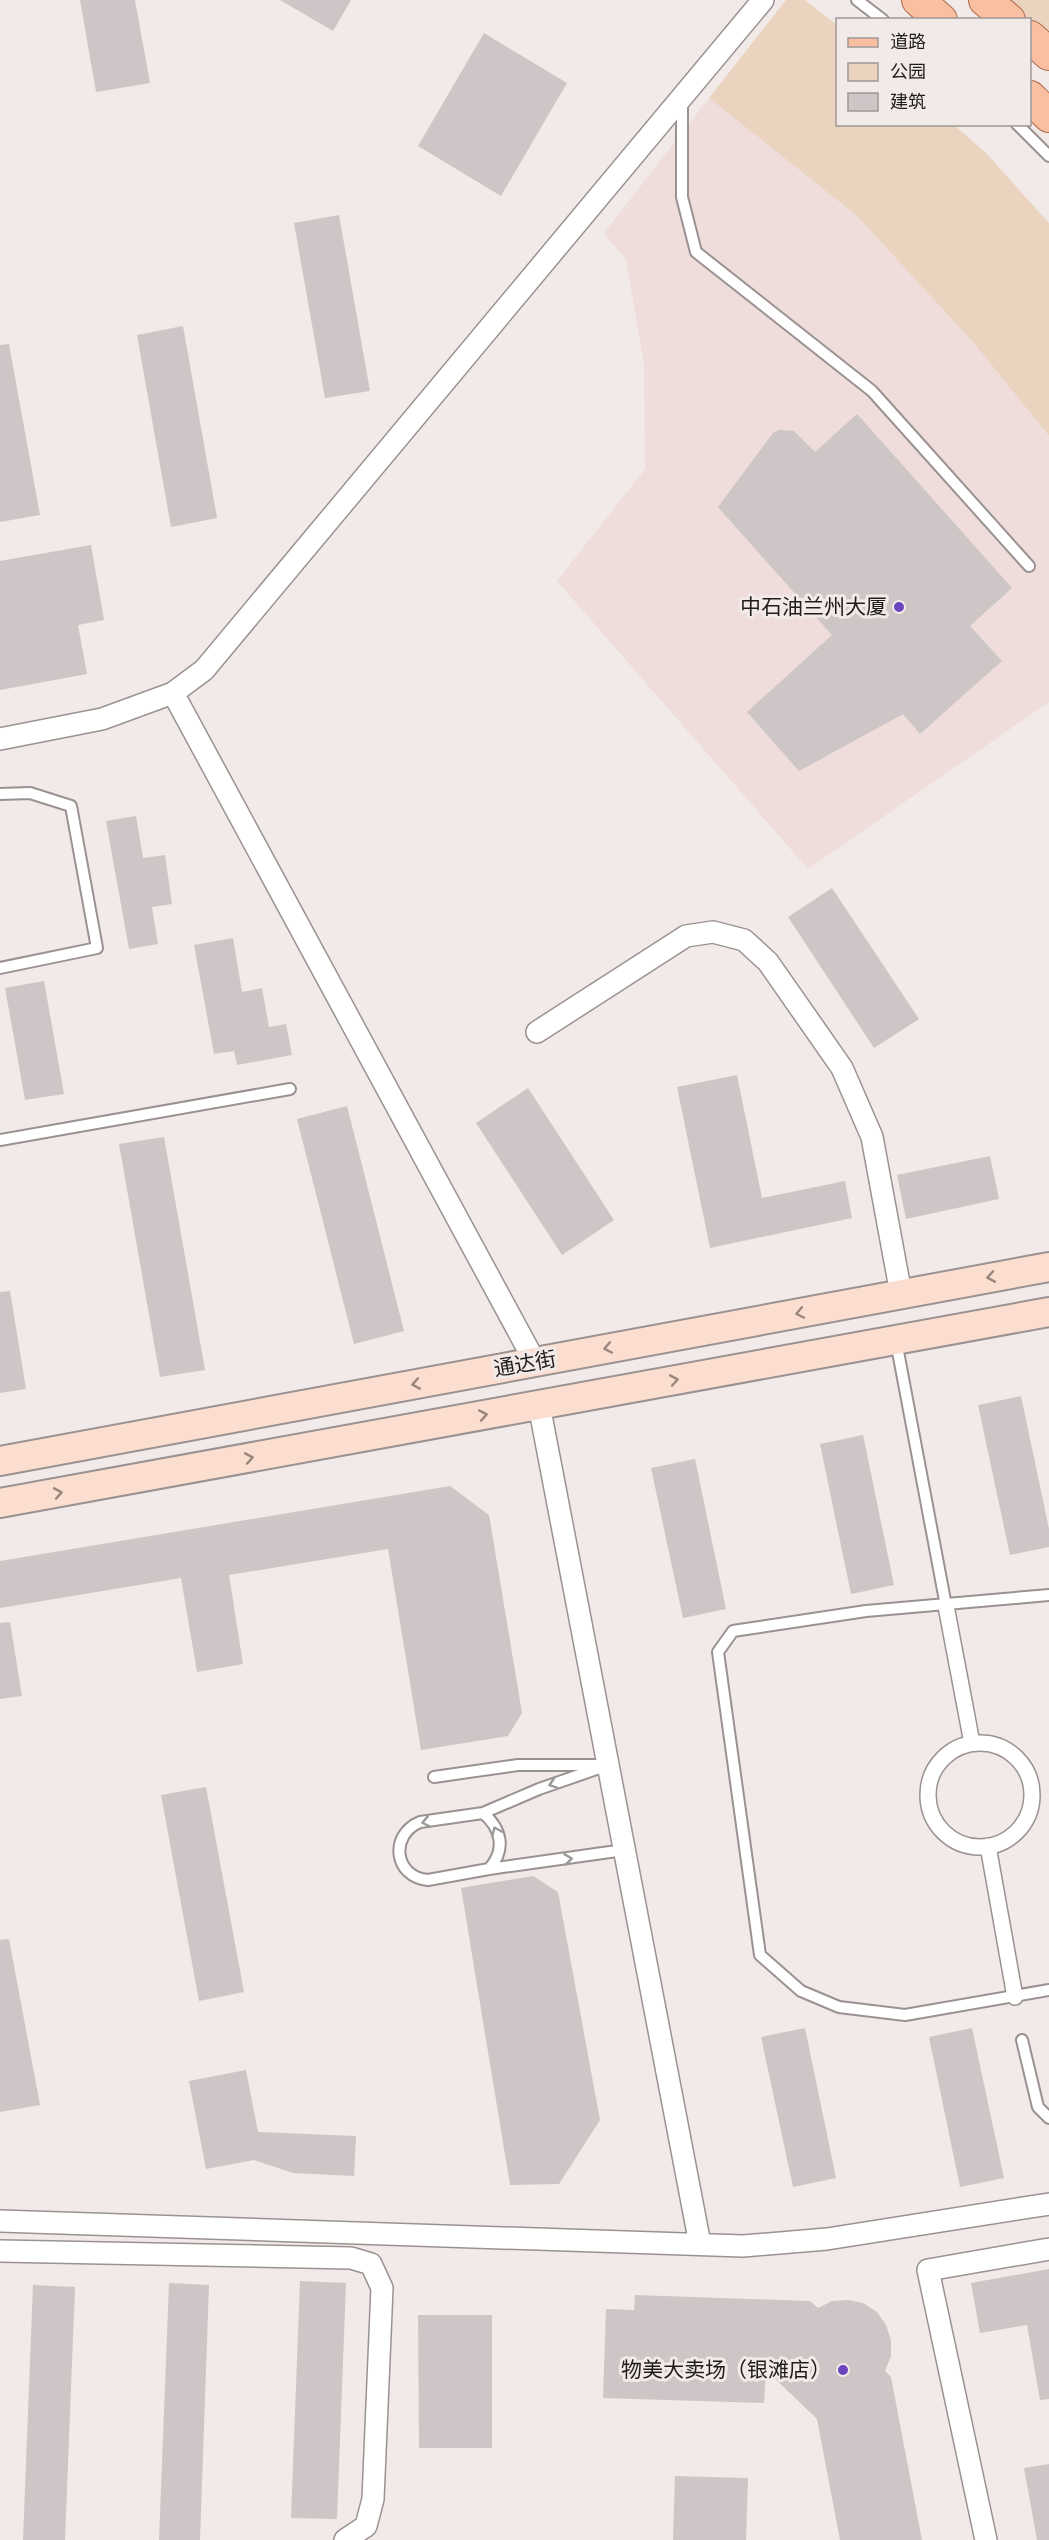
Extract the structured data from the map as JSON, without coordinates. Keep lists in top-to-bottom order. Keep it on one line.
{"streets":{"main road":["通达街"]},"places":["中石油兰州大厦","物美大卖场（银滩店）"],"legend":["道路","公园","建筑"]}
